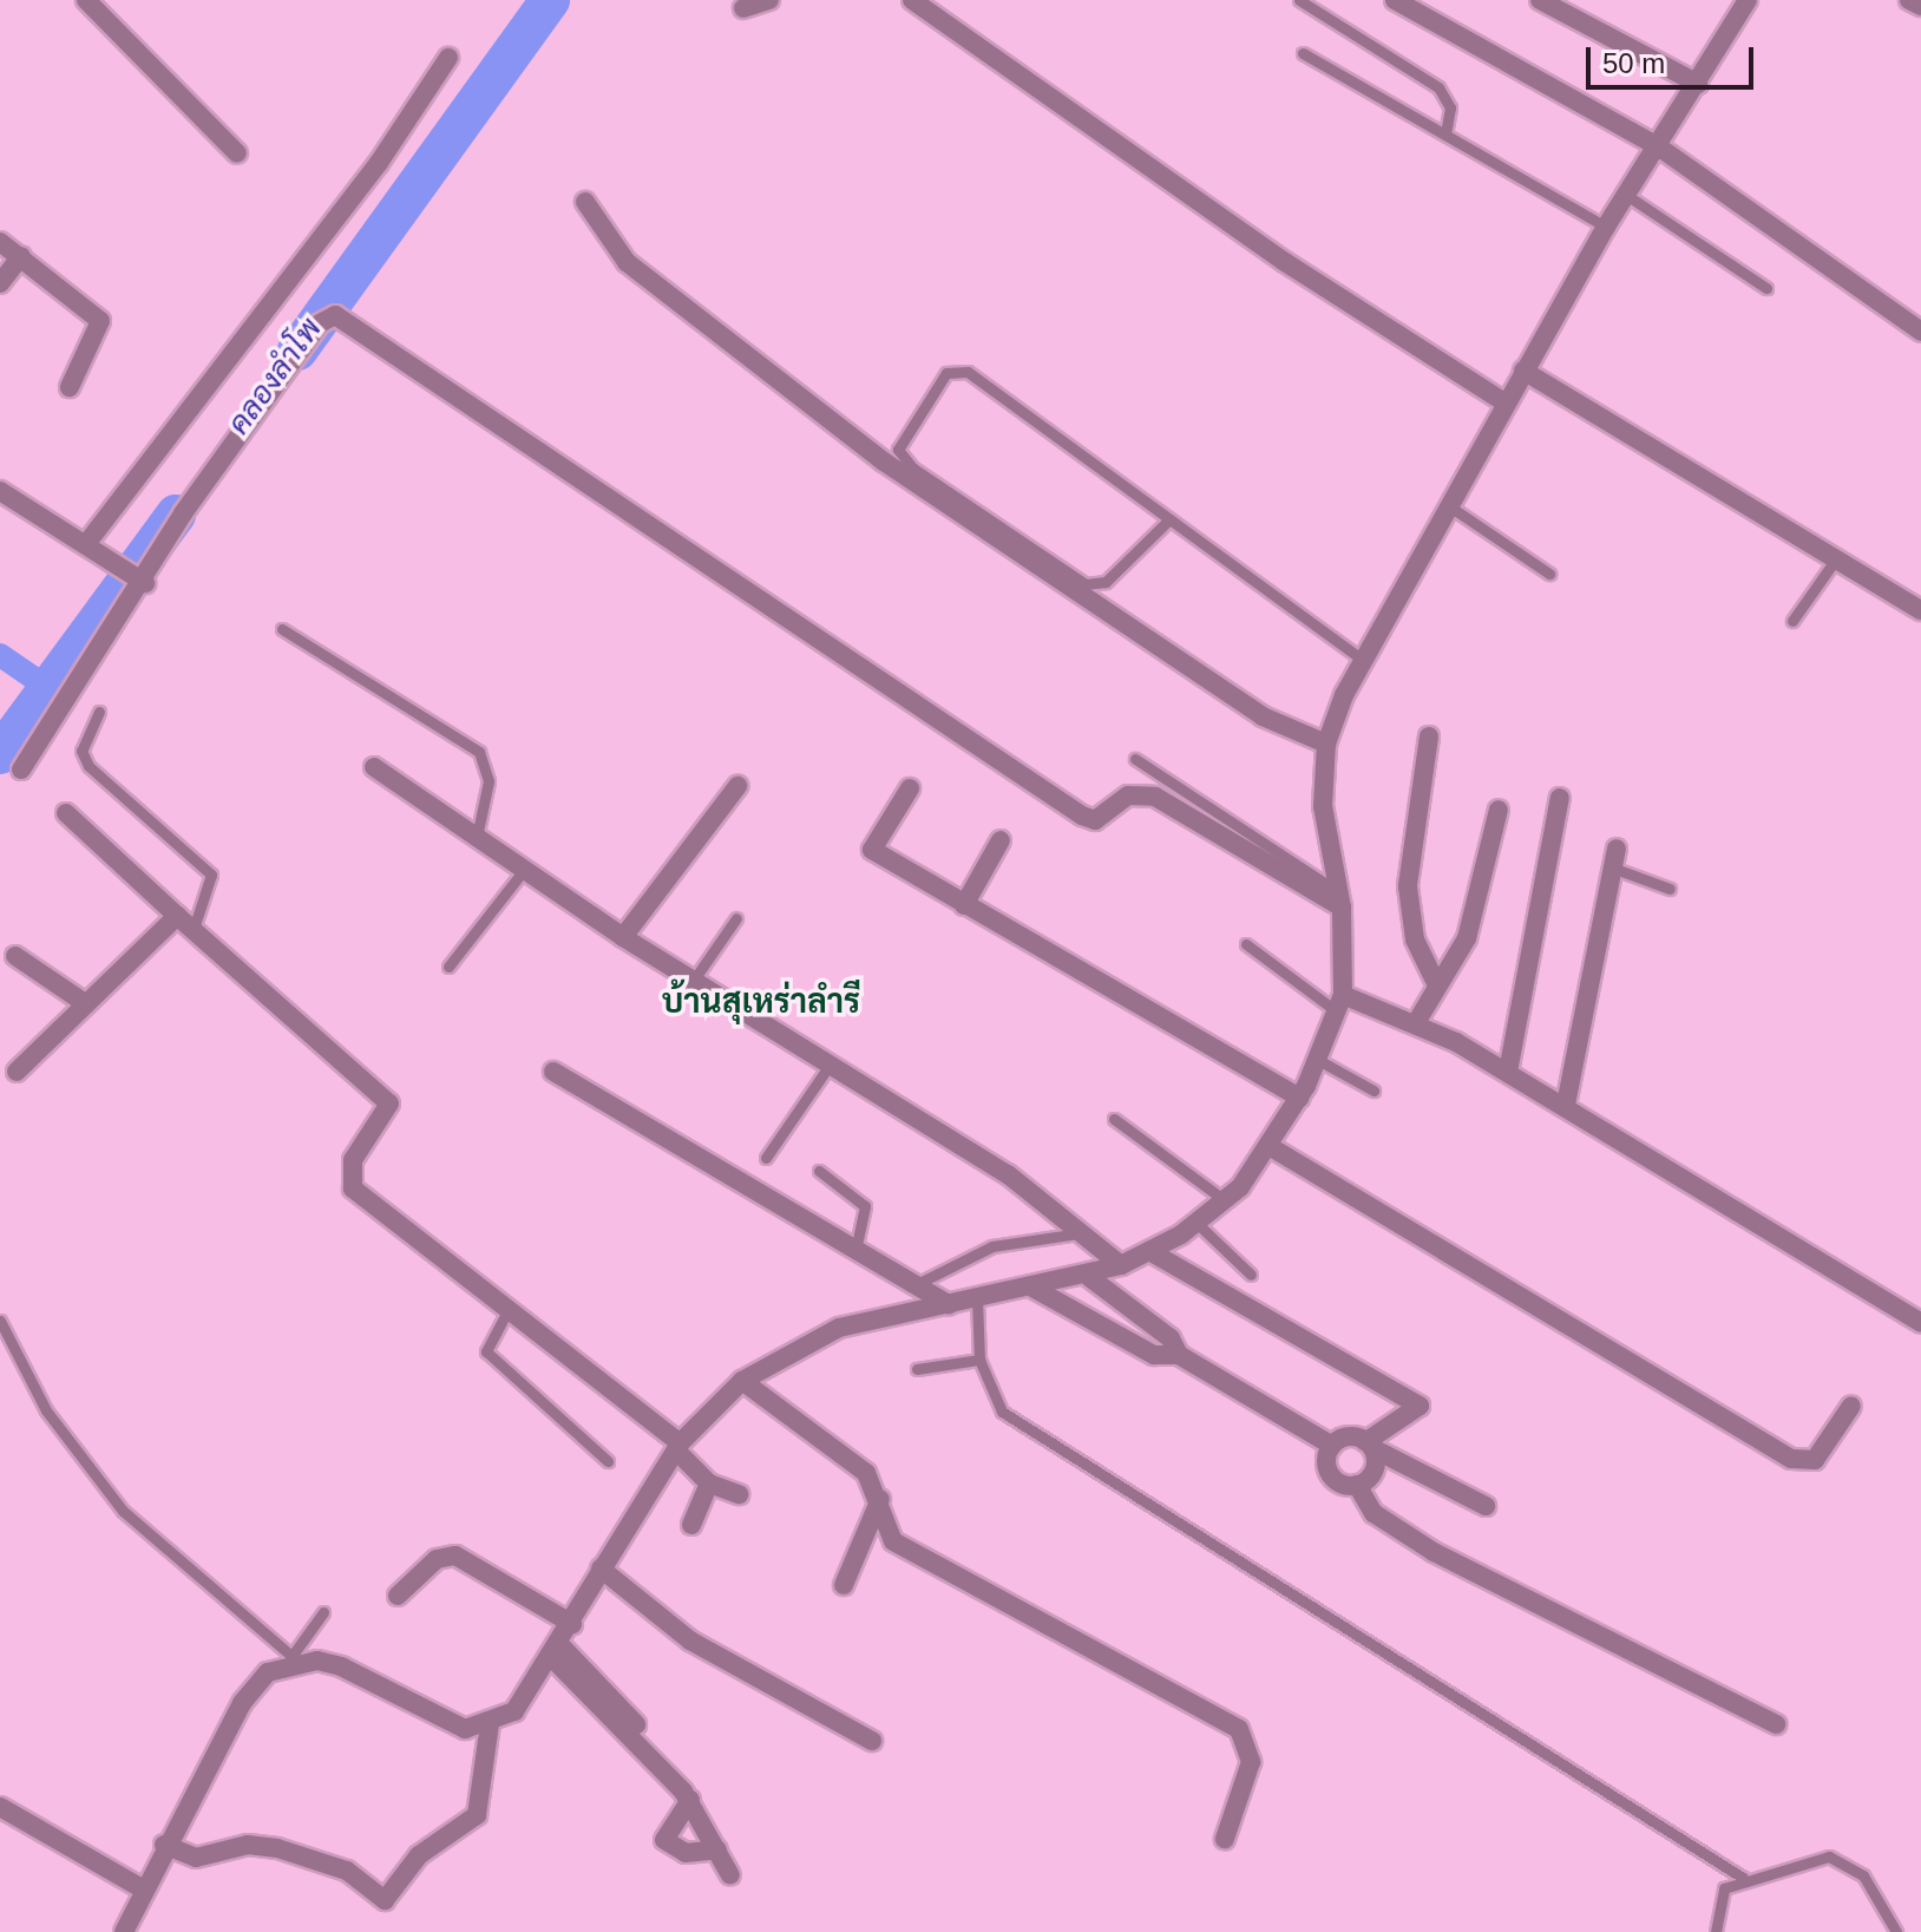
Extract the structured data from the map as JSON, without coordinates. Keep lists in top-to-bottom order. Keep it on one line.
{"districts":["บ้านสุเหร่าลำรี"],"water":["คลองลำโพ"],"scale_bar":"50 m"}
